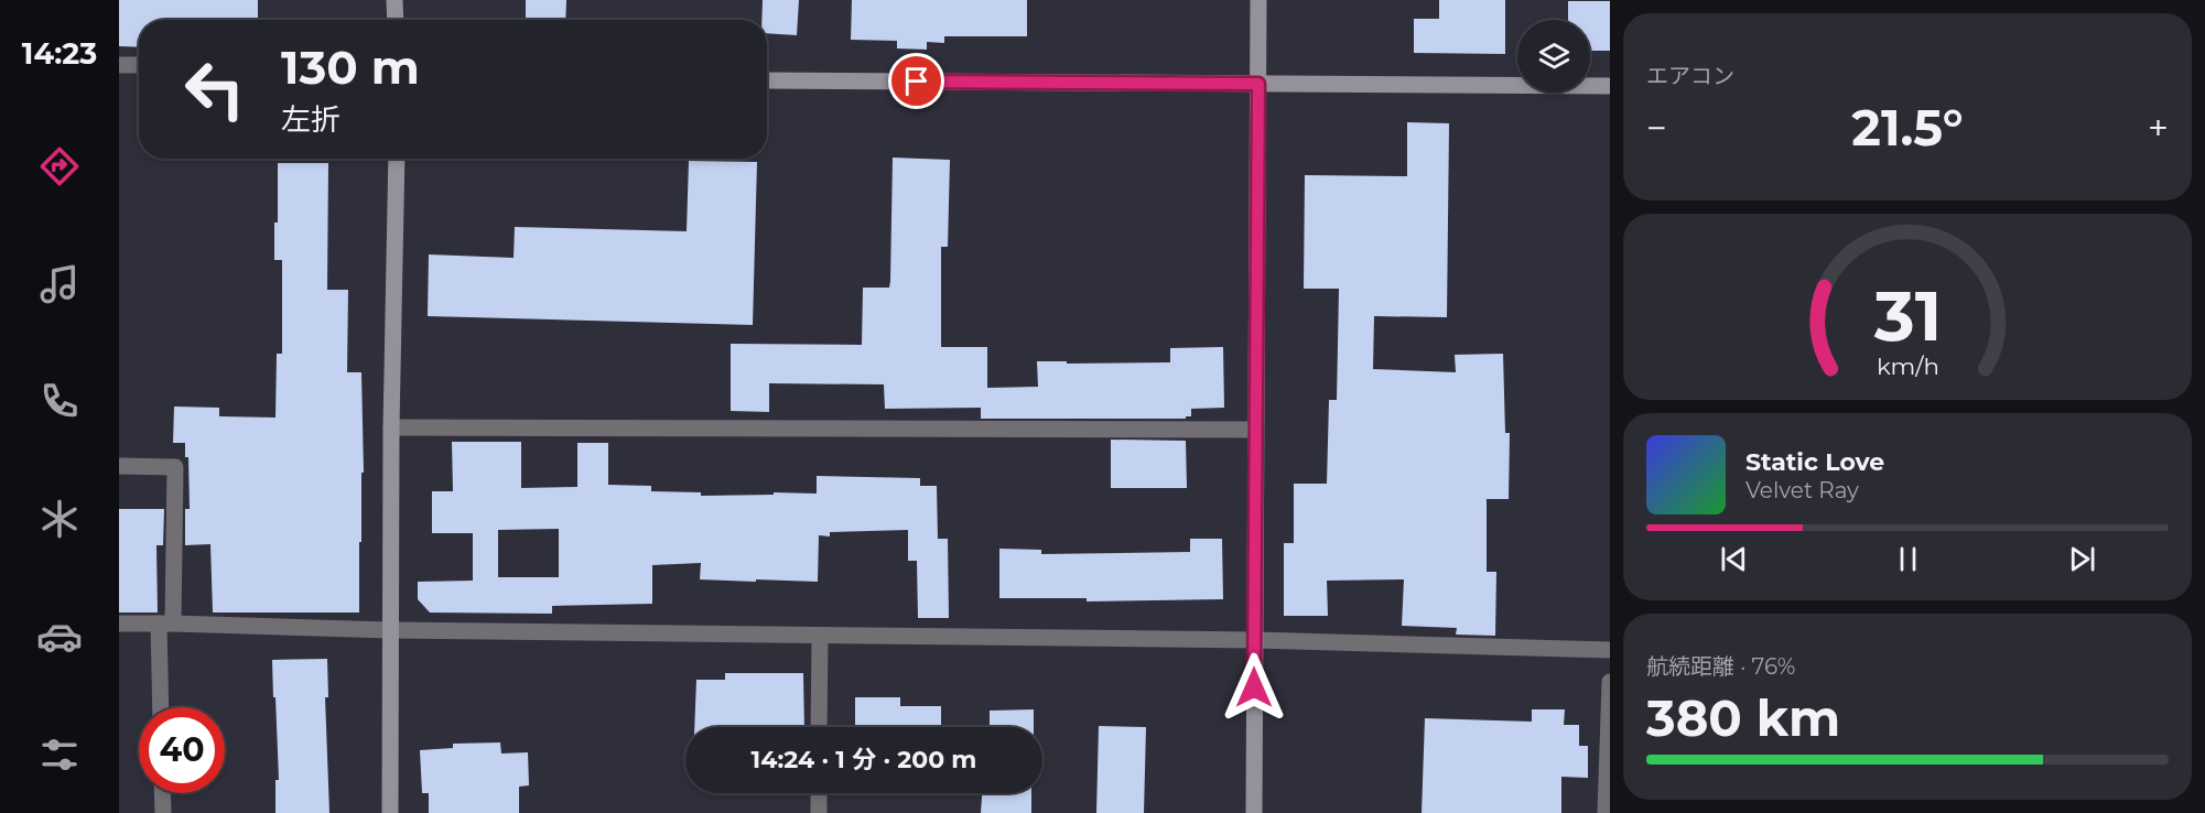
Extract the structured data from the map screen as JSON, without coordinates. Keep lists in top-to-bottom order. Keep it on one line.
{"page":{"tabs":"14:23","tile":["エアコン",["航続距離 · 76%","380 km"]],"turn":["130 m","左折"],"heat":["−","21.5°","+"],"song":["Static Love","Velvet Ray"],"limit":"40","trip":"14:24 · 1 分 · 200 m","gauge":["31","km/h"]}}
